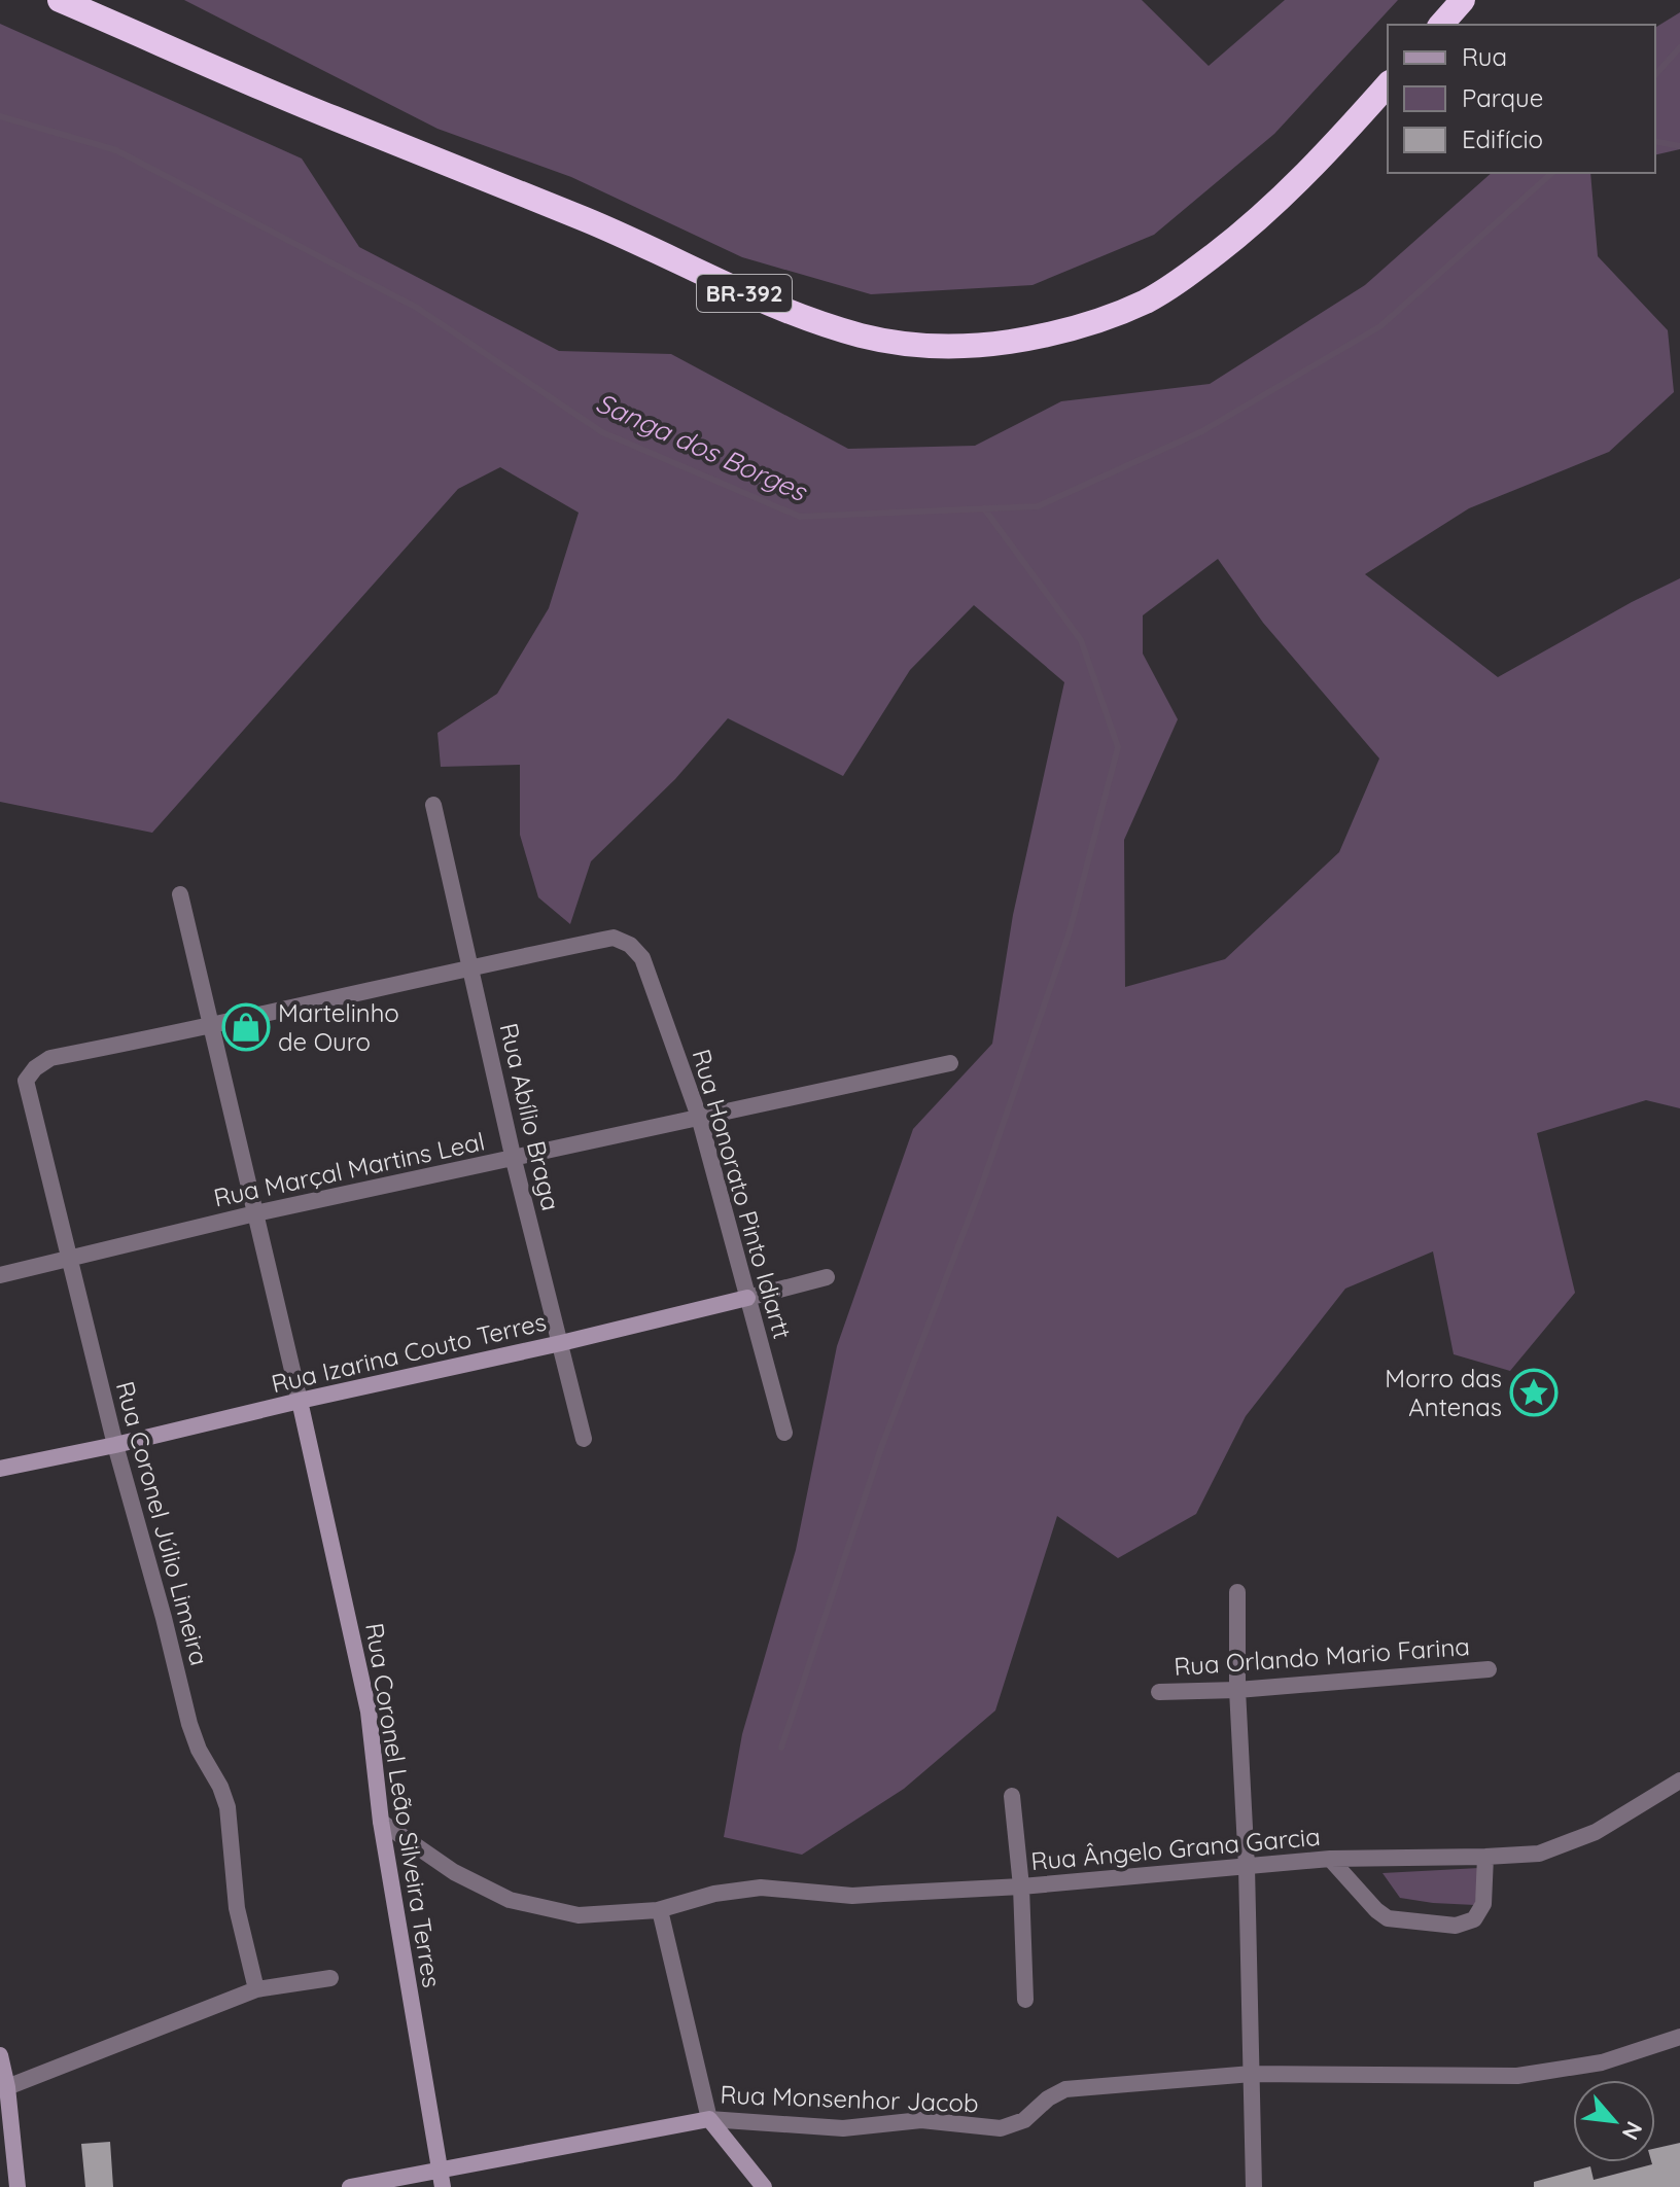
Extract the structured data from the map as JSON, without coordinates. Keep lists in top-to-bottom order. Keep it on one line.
{"streets":{"highway":["BR-392"],"street":["Rua Abílio Braga","Rua Marçal Martins Leal","Rua Honorato Pinto Idiartt","Rua Izarina Couto Terres","Rua Coronel Júlio Limeira","Rua Orlando Mario Farina","Rua Coronel Leão Silveira Terres","Rua Ângelo Grana Garcia","Rua Monsenhor Jacob"]},"crossings":[["Rua Abílio Braga","Rua Marçal Martins Leal"],["Rua Abílio Braga","Rua Honorato Pinto Idiartt"],["Rua Abílio Braga","Rua Izarina Couto Terres"],["Rua Marçal Martins Leal","Rua Honorato Pinto Idiartt"],["Rua Marçal Martins Leal","Rua Coronel Júlio Limeira"],["Rua Honorato Pinto Idiartt","Rua Izarina Couto Terres"],["Rua Izarina Couto Terres","Rua Coronel Júlio Limeira"],["Rua Izarina Couto Terres","Rua Coronel Leão Silveira Terres"],["Rua Coronel Leão Silveira Terres","Rua Ângelo Grana Garcia"],["Rua Coronel Leão Silveira Terres","Rua Monsenhor Jacob"]],"water":["Sanga dos Borges"],"places":{"shop":["Martelinho de Ouro"],"place":["Morro das Antenas"]},"legend":["Rua","Parque","Edifício"],"north":"bottom right"}
